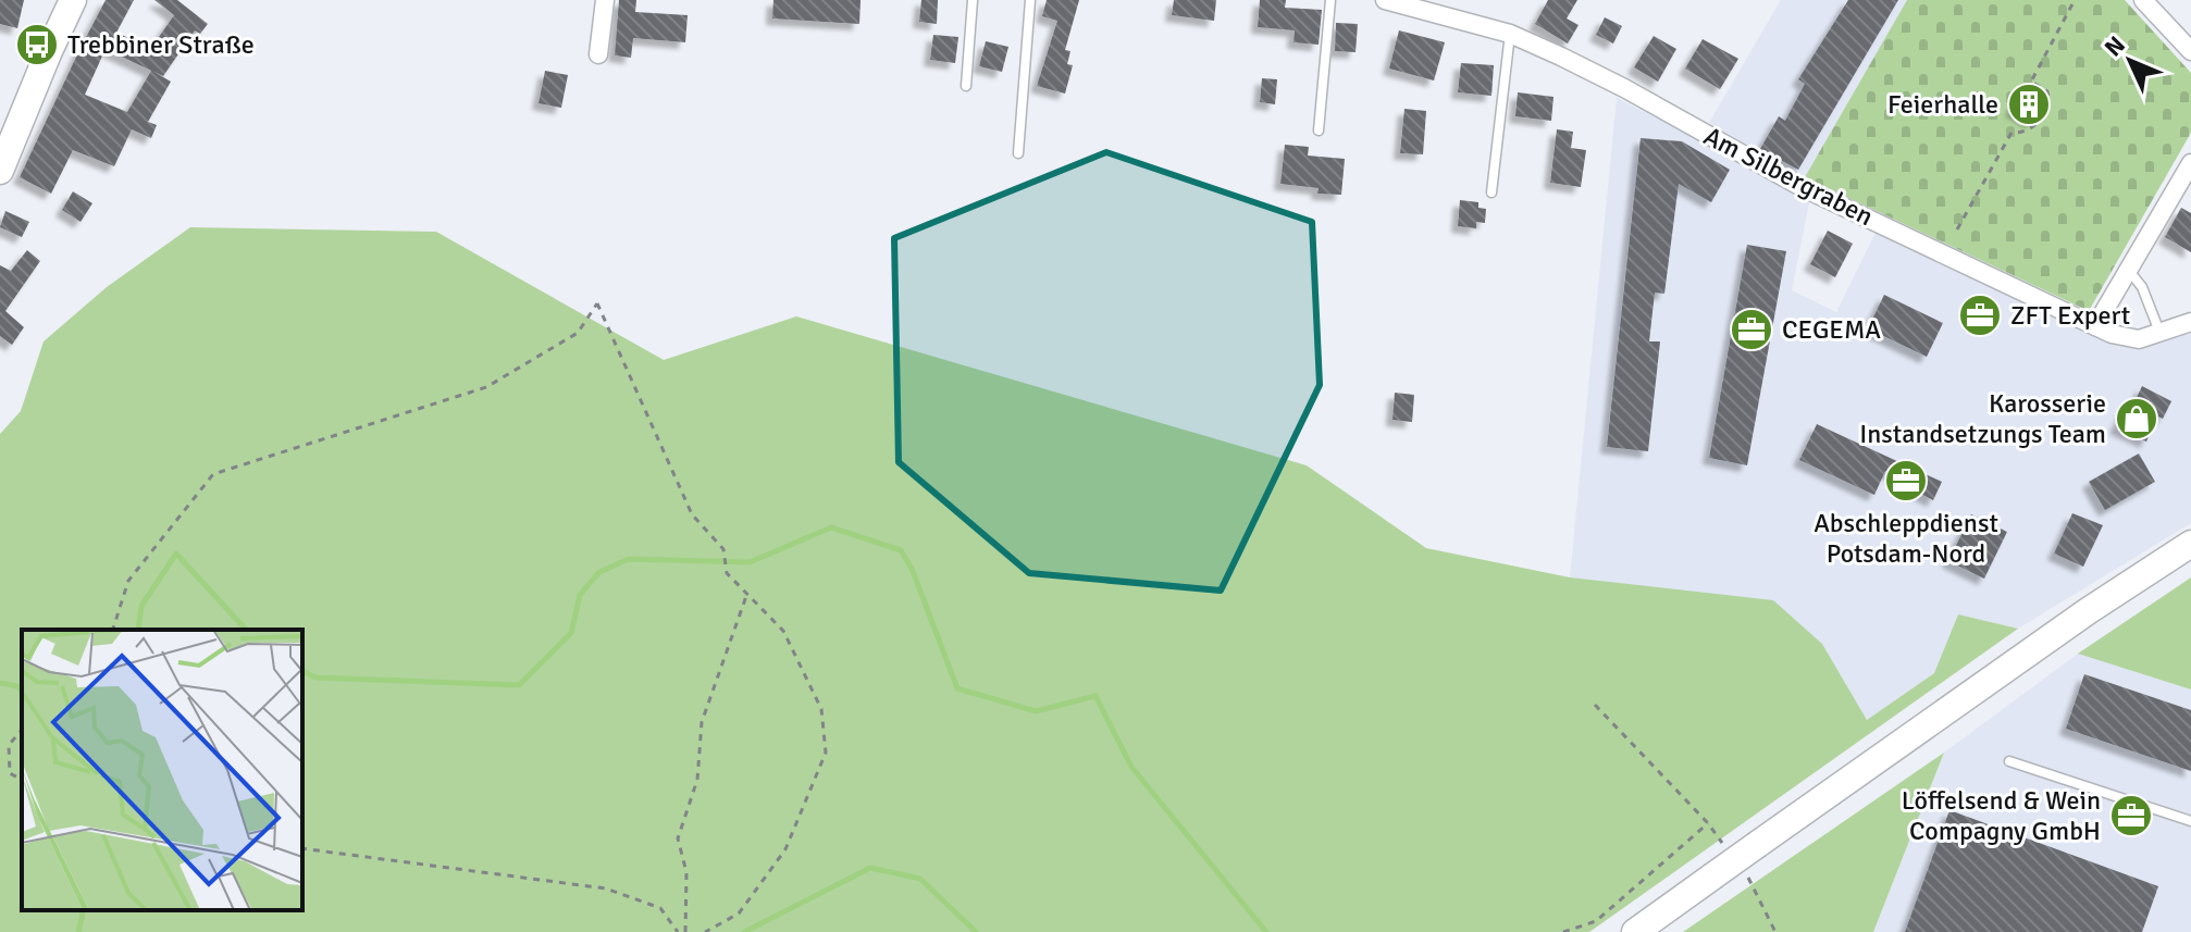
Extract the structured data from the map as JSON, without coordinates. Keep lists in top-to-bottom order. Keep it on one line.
{"streets":{"street":["Am Silbergraben"]},"places":{"bus stop":["Trebbiner Straße"],"building":["Feierhalle"],"office":["ZFT Expert","CEGEMA","Abschleppdienst Potsdam-Nord","Löffelsend & Wein Compagny GmbH"],"shop":["Karosserie Instandsetzungs Team"]},"north":"top left"}
